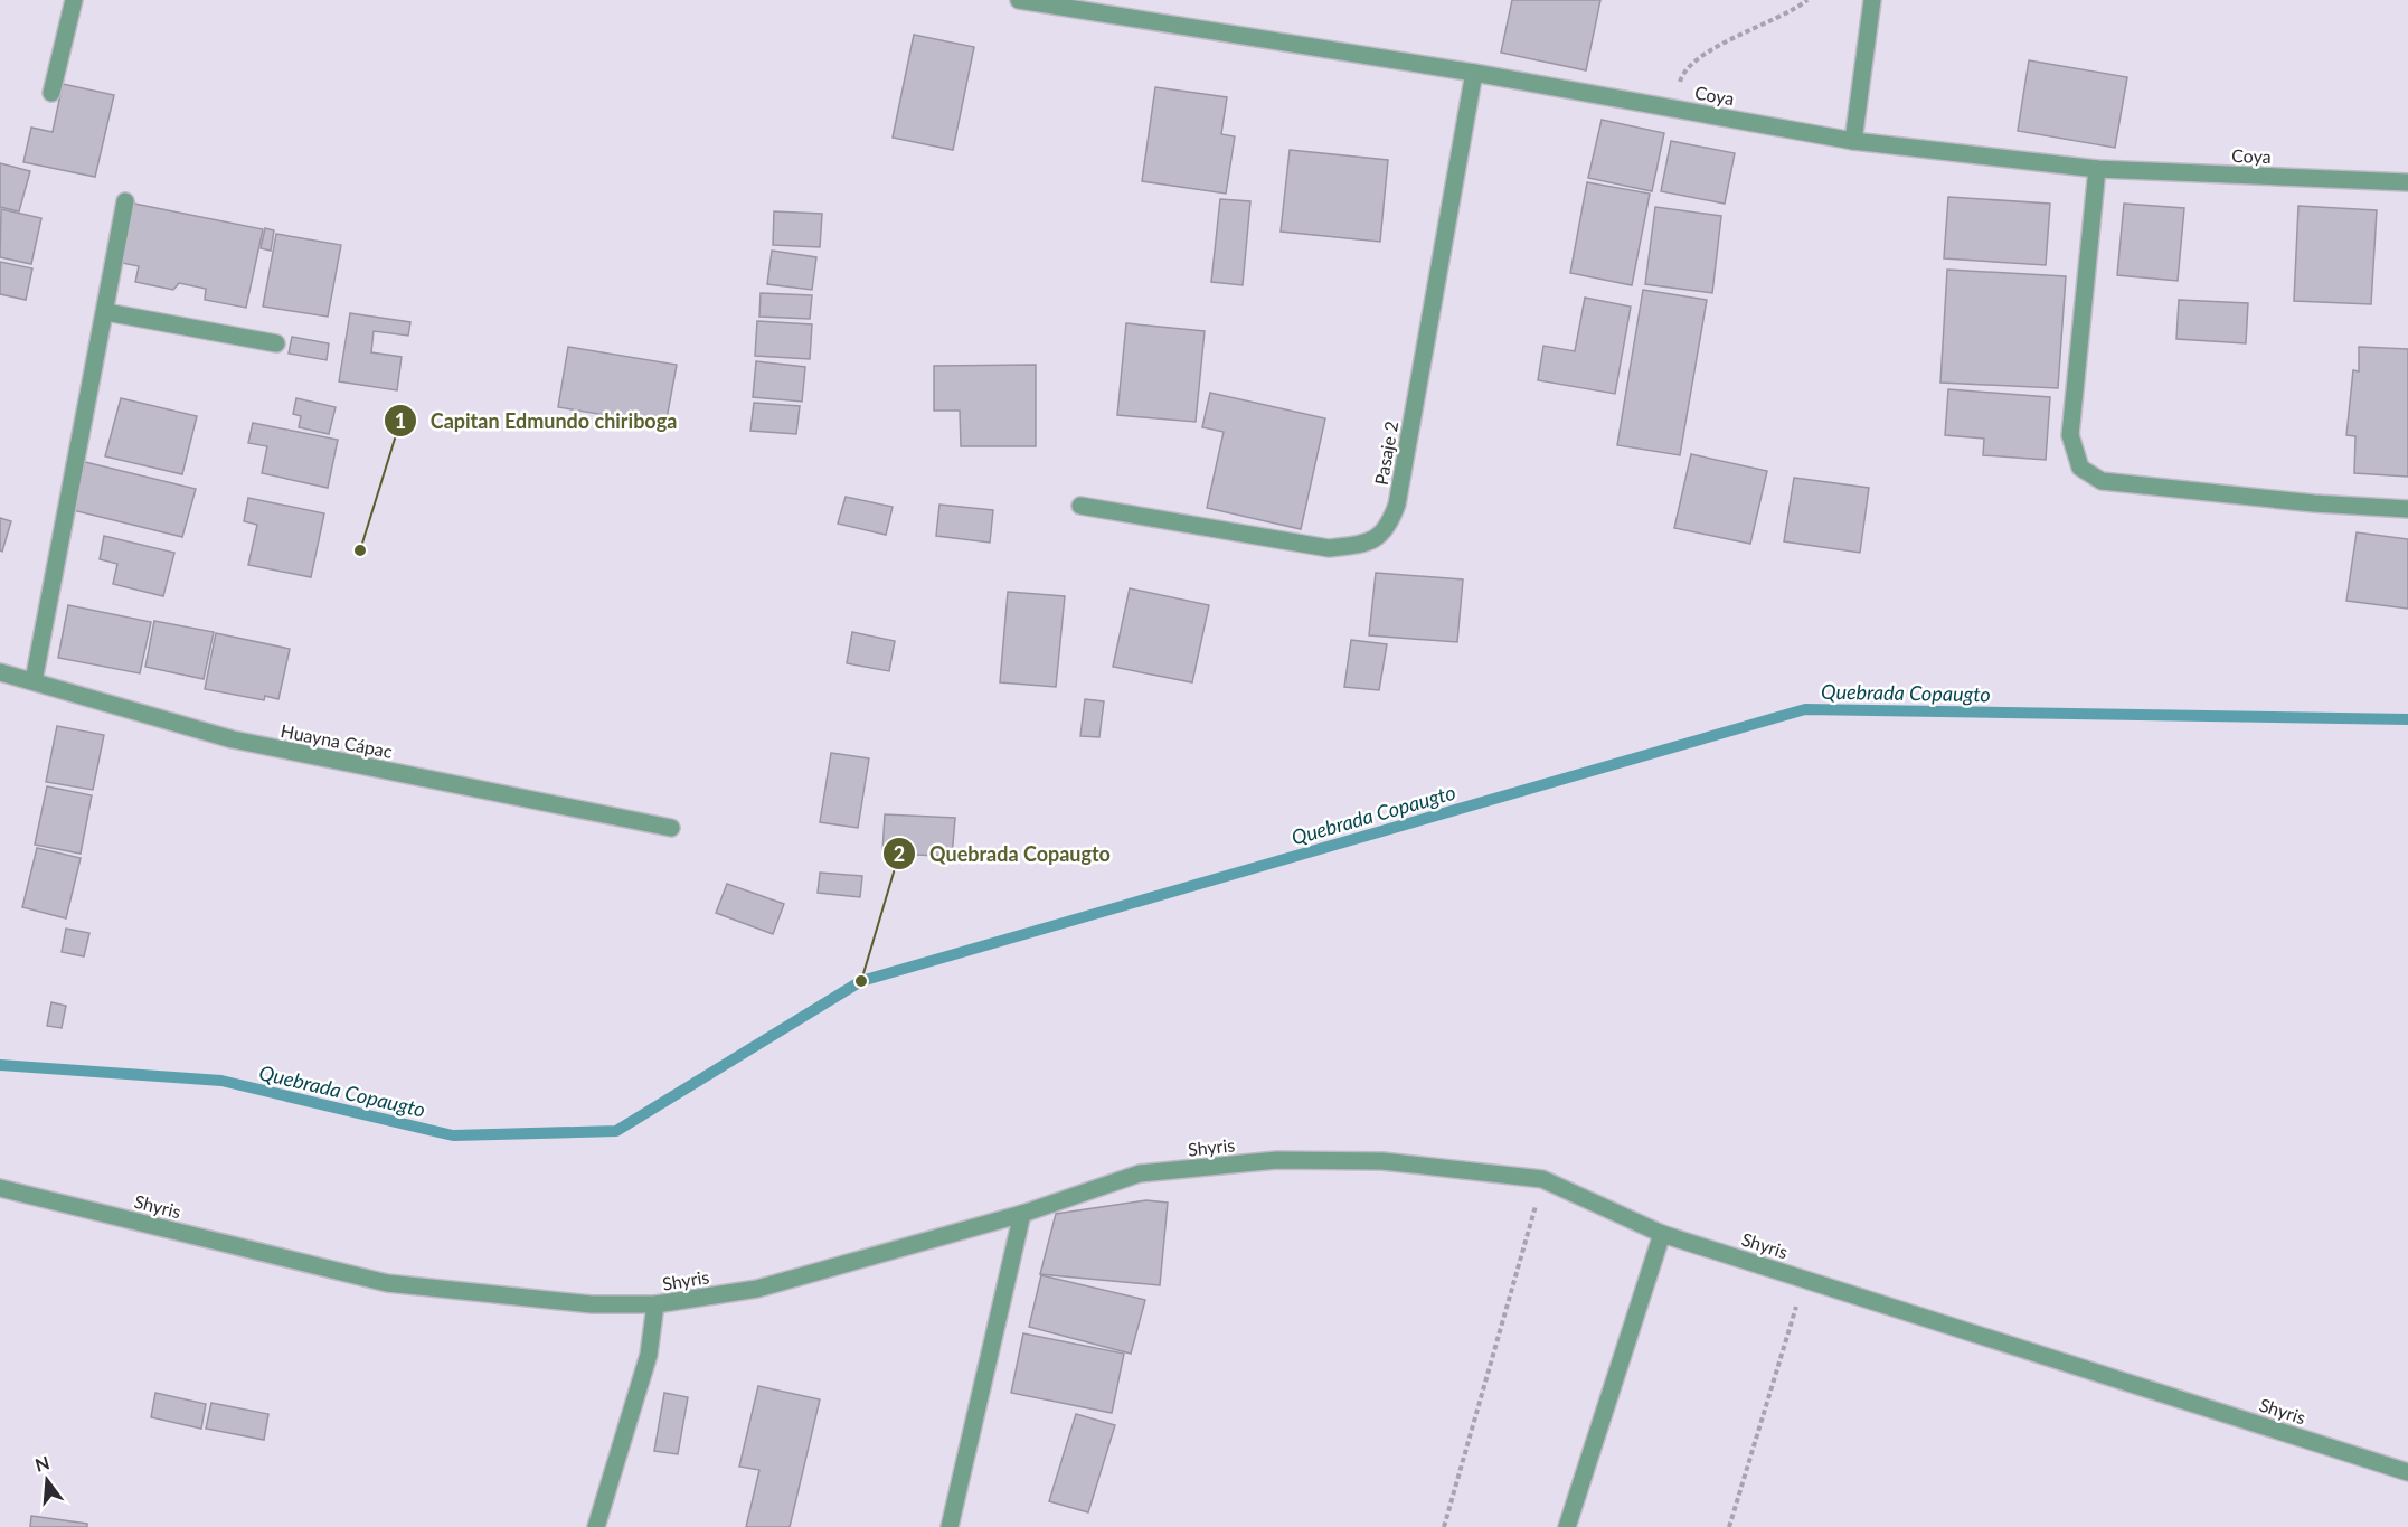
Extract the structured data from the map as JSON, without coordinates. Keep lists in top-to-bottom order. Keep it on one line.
{"streets":{"street":["Coya","Pasaje 2","Huayna Cápac","Shyris"]},"crossings":[["Coya","Pasaje 2"]],"water":["Quebrada Copaugto"],"places":["Capitan Edmundo chiriboga","Quebrada Copaugto"],"north":"top"}
